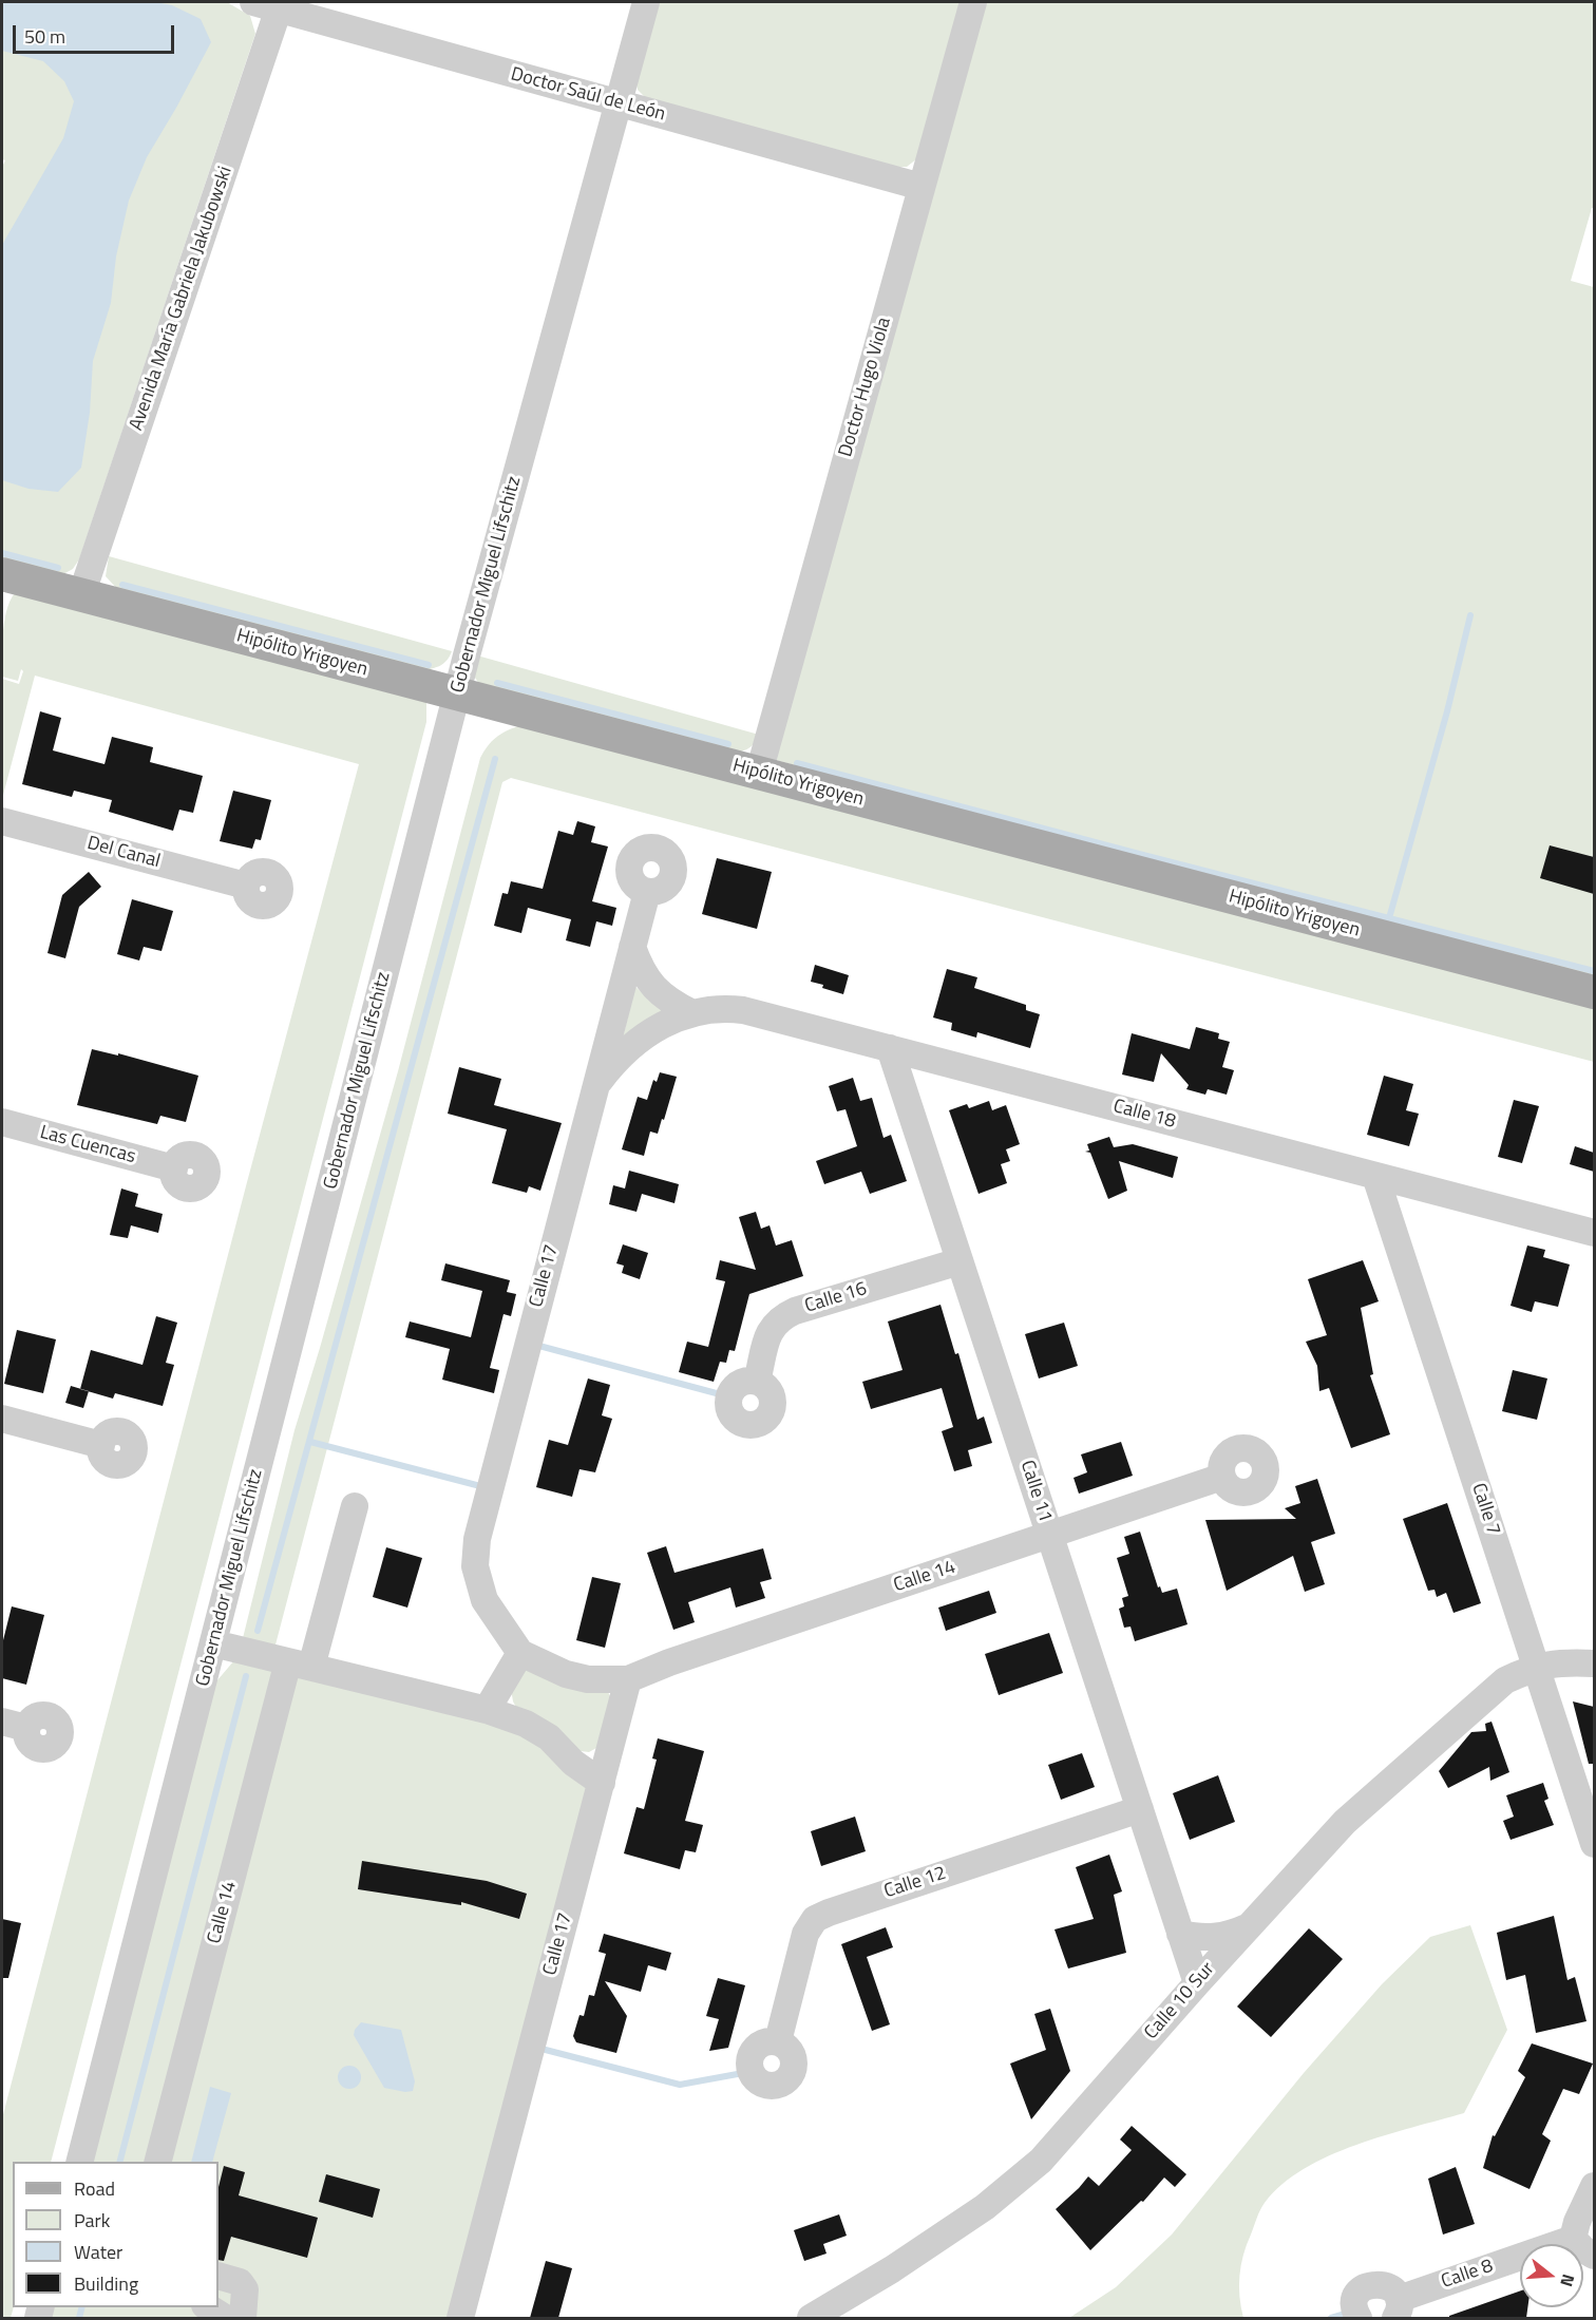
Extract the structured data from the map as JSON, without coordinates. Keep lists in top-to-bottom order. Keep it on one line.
{"streets":{"main road":["Hipólito Yrigoyen"],"street":["Doctor Saúl de León","Avenida María Gabriela Jakubowski","Doctor Hugo Viola","Gobernador Miguel Lifschitz","Del Canal","Calle 18","Las Cuencas","Calle 17","Calle 16","Calle 11","Calle 7","Calle 14","Calle 12","Calle 10 Sur","Calle 8"]},"crossings":[["Doctor Saúl de León","Avenida María Gabriela Jakubowski"],["Doctor Saúl de León","Doctor Hugo Viola"],["Doctor Saúl de León","Gobernador Miguel Lifschitz"],["Avenida María Gabriela Jakubowski","Hipólito Yrigoyen"],["Doctor Hugo Viola","Hipólito Yrigoyen"],["Gobernador Miguel Lifschitz","Hipólito Yrigoyen"],["Calle 18","Calle 17"],["Calle 18","Calle 11"],["Calle 18","Calle 7"],["Calle 17","Calle 14"],["Calle 16","Calle 11"],["Calle 11","Calle 14"],["Calle 11","Calle 12"],["Calle 11","Calle 10 Sur"],["Calle 7","Calle 10 Sur"]],"legend":["Road","Park","Water","Building"],"scale_bar":"50 m","north":"right"}
